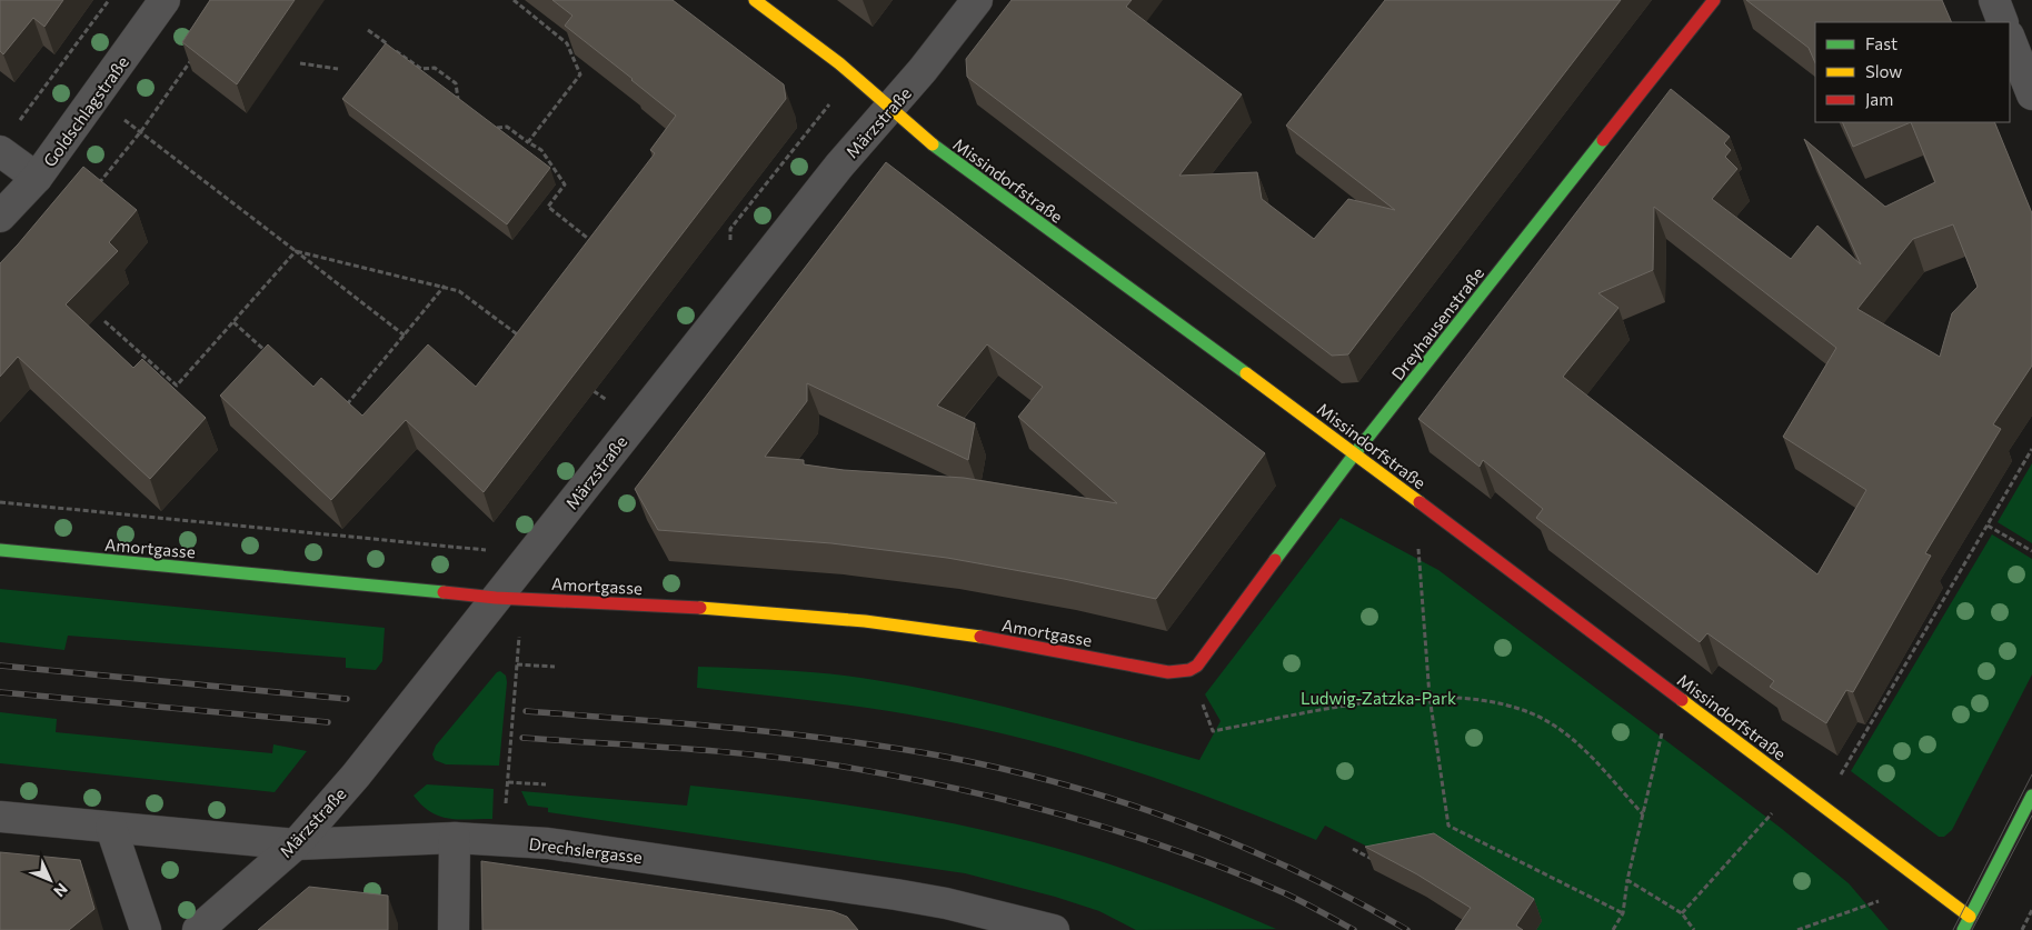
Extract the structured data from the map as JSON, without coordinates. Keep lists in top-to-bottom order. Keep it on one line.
{"streets":{"street":["Goldschlagstraße","Märzstraße","Missindorfstraße","Dreyhausenstraße","Amortgasse","Drechslergasse"]},"crossings":[["Märzstraße","Missindorfstraße"],["Märzstraße","Amortgasse"],["Märzstraße","Drechslergasse"],["Missindorfstraße","Dreyhausenstraße"],["Dreyhausenstraße","Amortgasse"]],"parks":["Ludwig-Zatzka-Park"],"legend":["Fast","Slow","Jam"],"north":"bottom right"}
